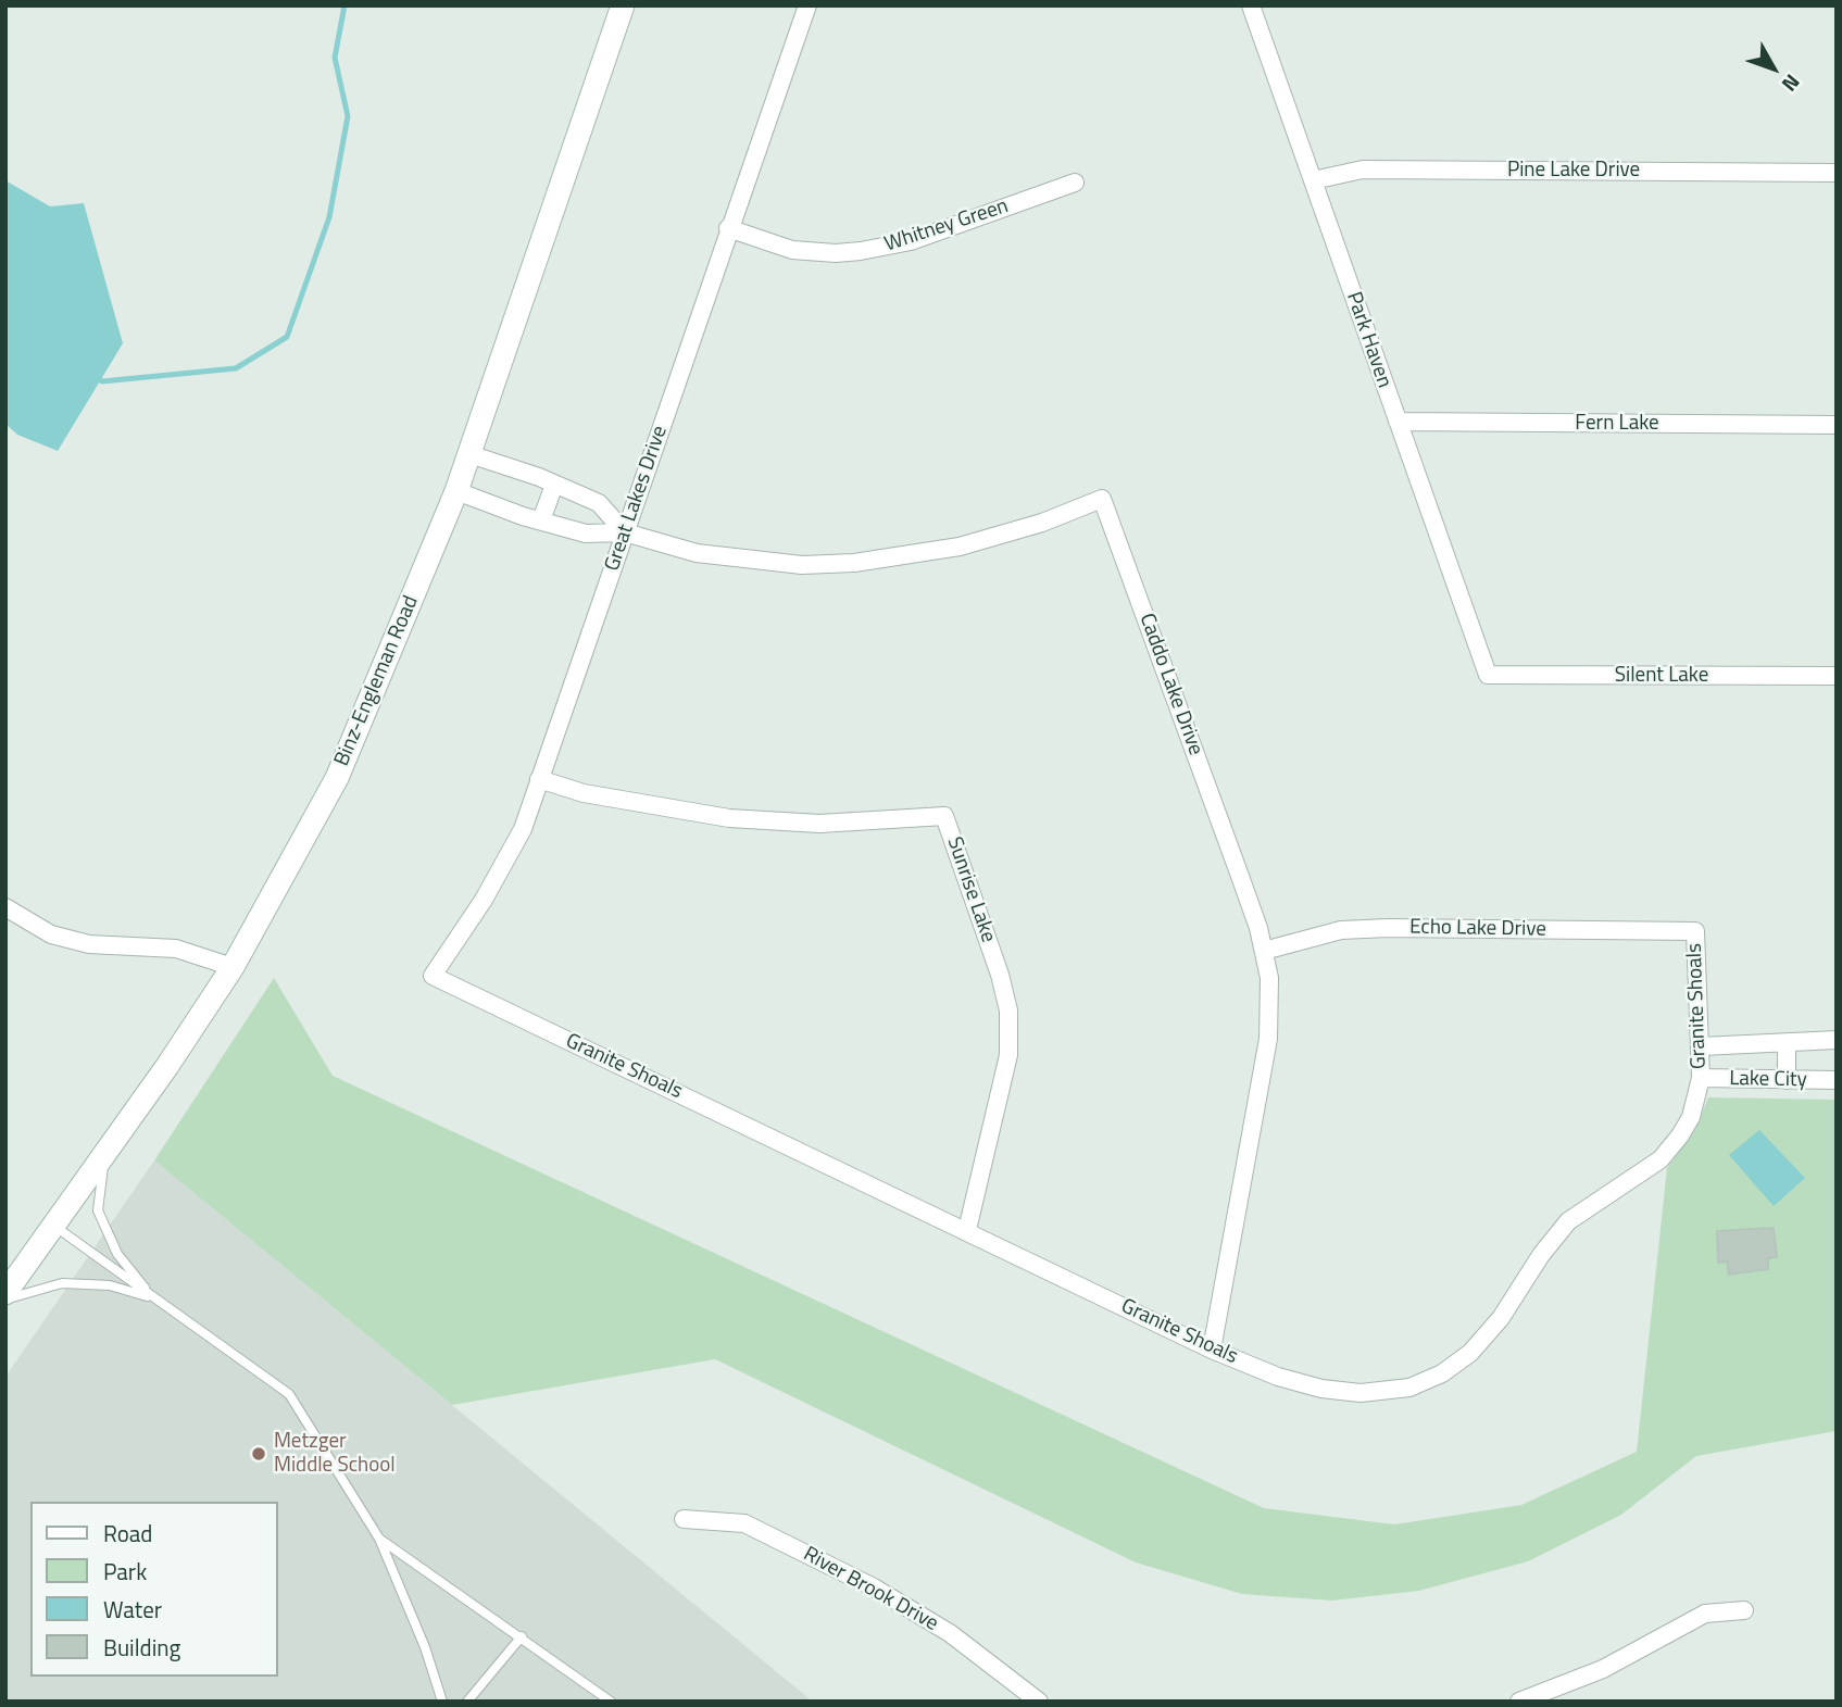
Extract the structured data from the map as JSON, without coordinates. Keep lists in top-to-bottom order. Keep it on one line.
{"streets":{"street":["Pine Lake Drive","Whitney Green","Park Haven","Fern Lake","Great Lakes Drive","Silent Lake","Binz-Engleman Road","Caddo Lake Drive","Sunrise Lake","Echo Lake Drive","Granite Shoals","Lake City","River Brook Drive"]},"crossings":[["Pine Lake Drive","Park Haven"],["Whitney Green","Great Lakes Drive"],["Park Haven","Fern Lake"],["Park Haven","Silent Lake"],["Great Lakes Drive","Caddo Lake Drive"],["Great Lakes Drive","Sunrise Lake"],["Great Lakes Drive","Granite Shoals"],["Binz-Engleman Road","Caddo Lake Drive"],["Caddo Lake Drive","Echo Lake Drive"],["Caddo Lake Drive","Granite Shoals"],["Sunrise Lake","Granite Shoals"],["Echo Lake Drive","Granite Shoals"],["Granite Shoals","Lake City"]],"places":["Metzger Middle School"],"legend":["Road","Park","Water","Building"],"north":"bottom right"}
